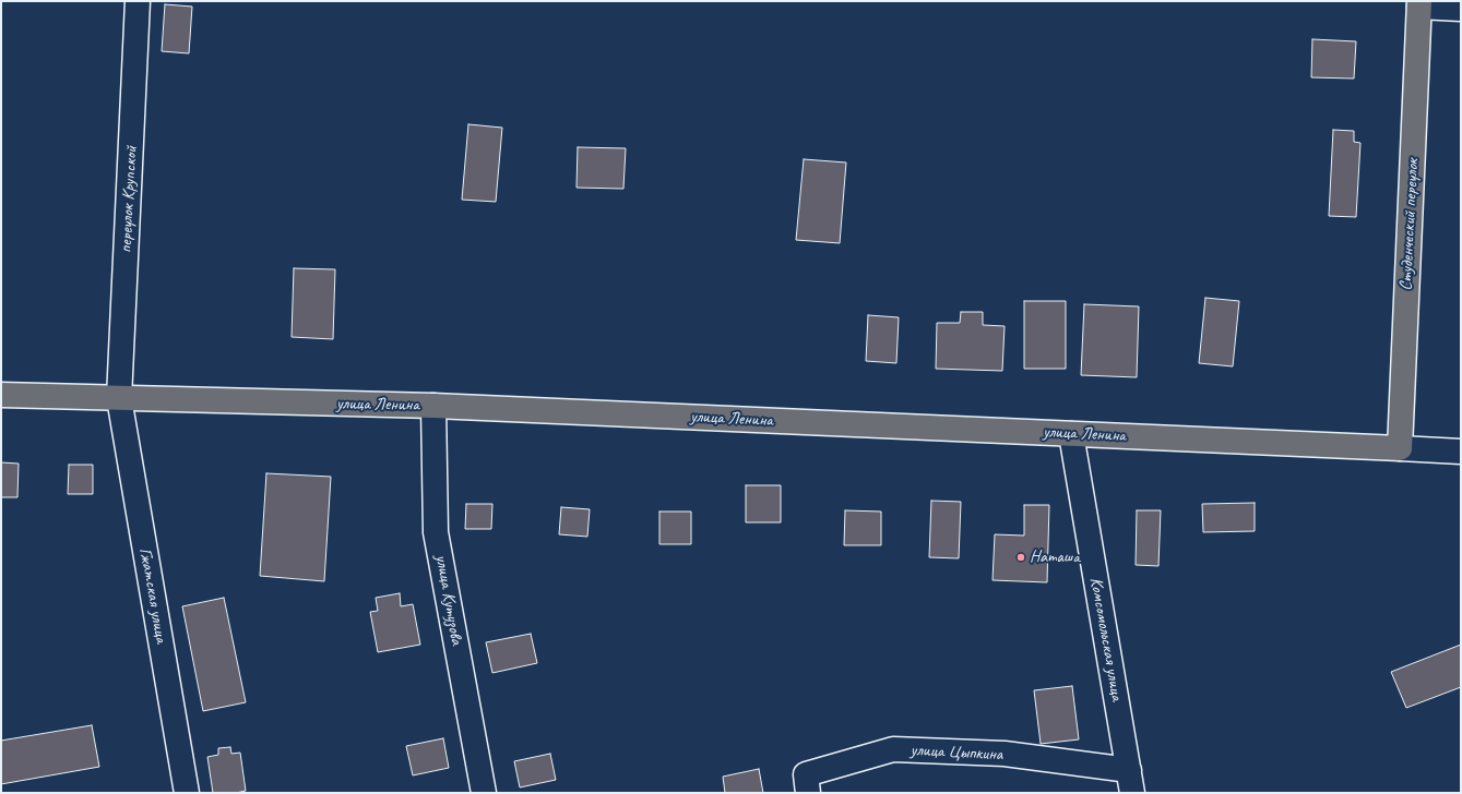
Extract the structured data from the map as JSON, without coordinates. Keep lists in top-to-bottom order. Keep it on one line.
{"streets":{"main road":["Студенческий переулок","улица Ленина"],"street":["переулок Крупской","Гжатская улица","улица Кутузова","Комсомольская улица","улица Цыпкина"]},"crossings":[["переулок Крупской","улица Ленина"],["переулок Крупской","Гжатская улица"],["Студенческий переулок","улица Ленина"],["улица Ленина","Гжатская улица"],["улица Ленина","улица Кутузова"],["улица Ленина","Комсомольская улица"],["Комсомольская улица","улица Цыпкина"]],"places":["Наташа"]}
